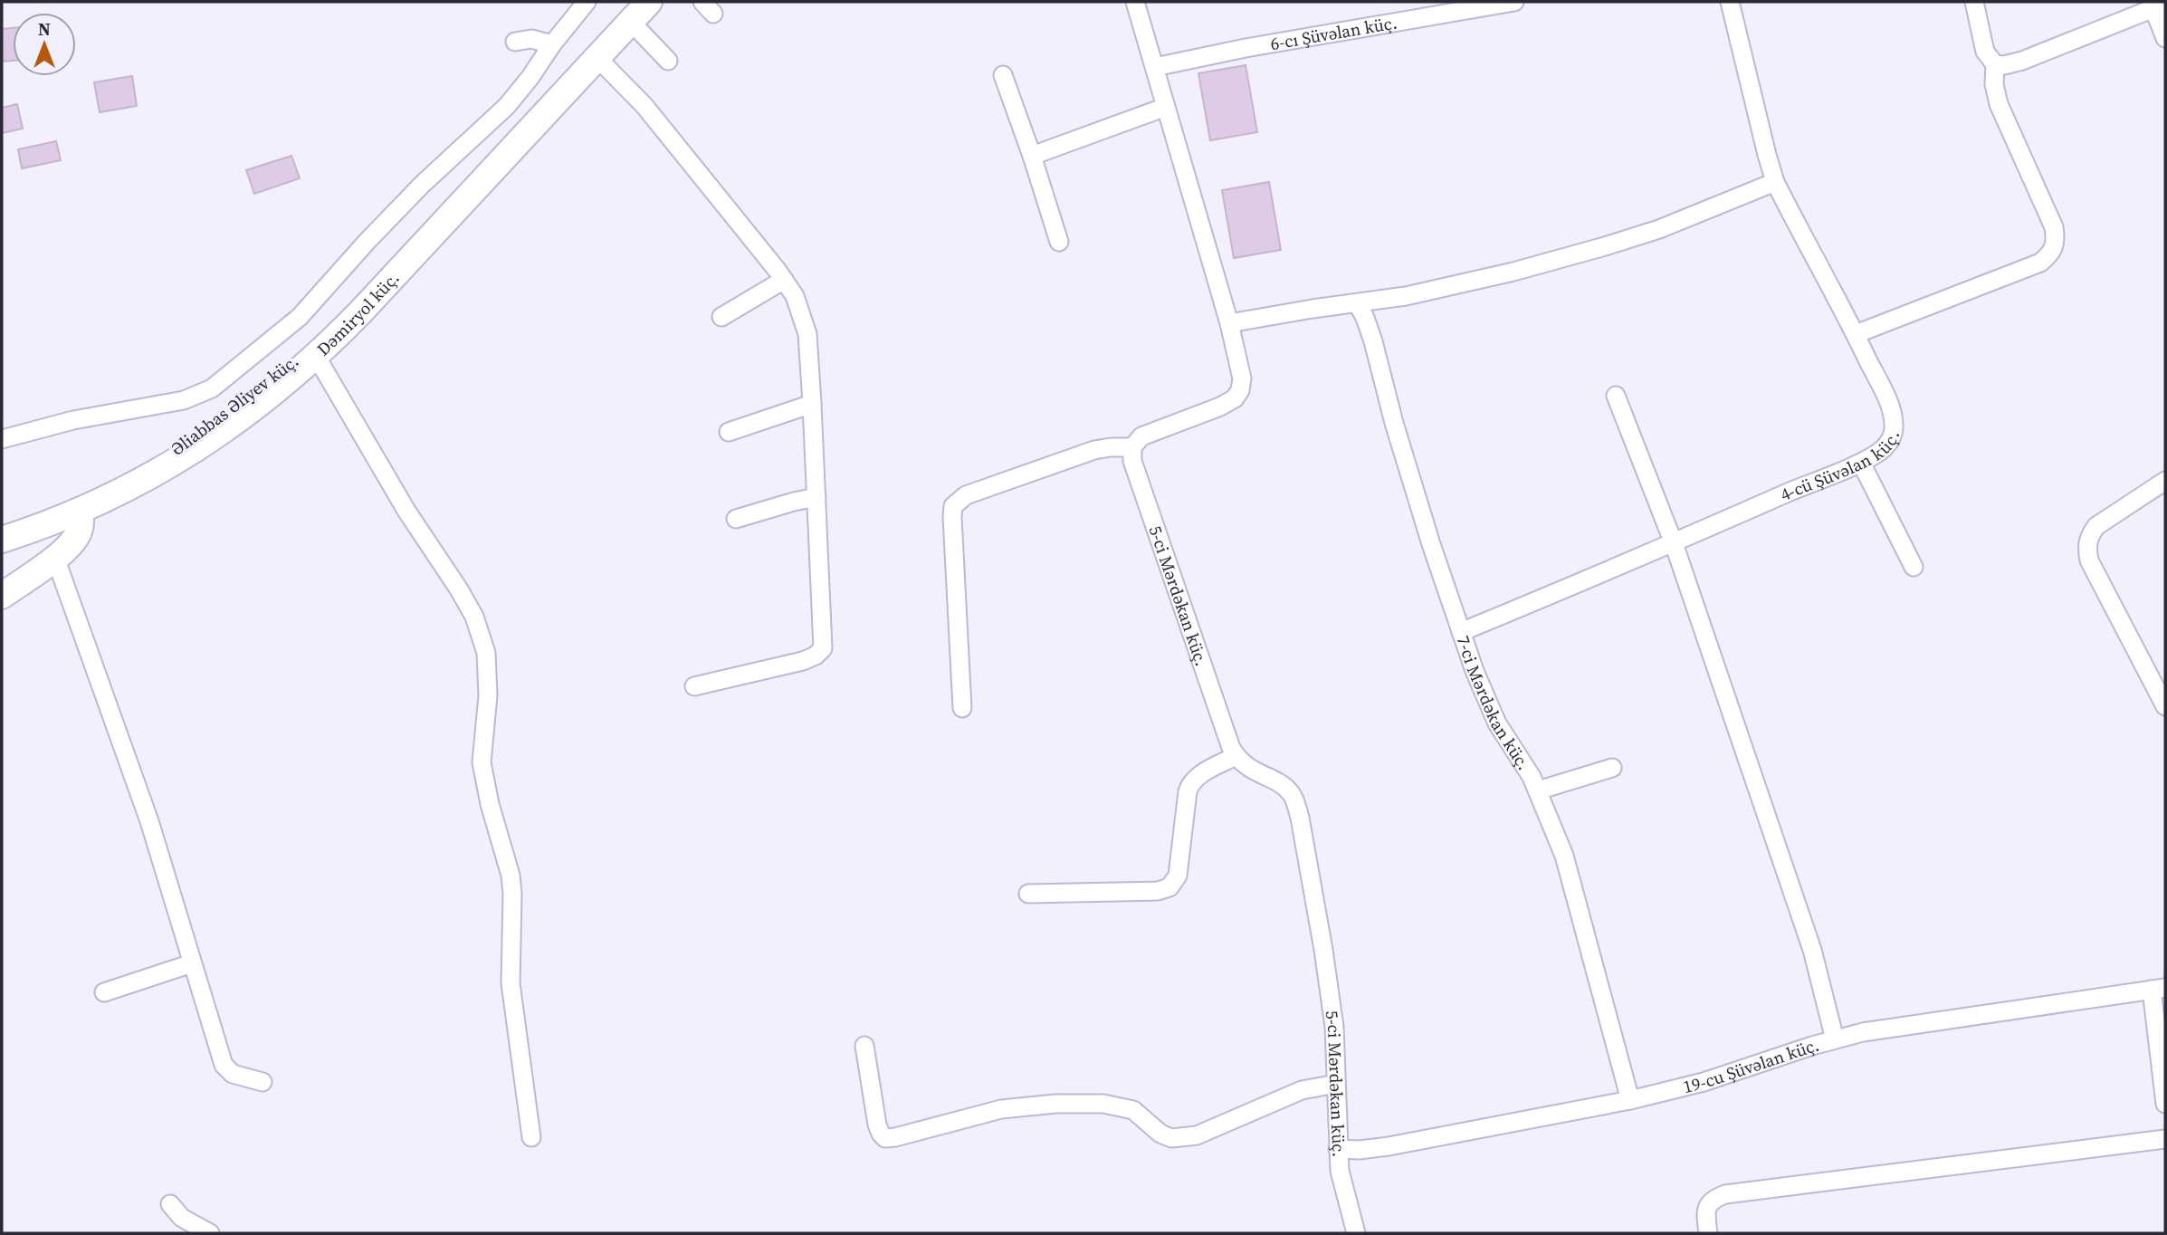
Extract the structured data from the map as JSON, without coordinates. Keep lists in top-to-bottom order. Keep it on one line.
{"streets":{"main road":["Dəmiryol küç.","Əliabbas Əliyev küç."],"street":["6-cı Şüvəlan küç.","4-cü Şüvəlan küç.","5-ci Mərdəkan küç.","7-ci Mərdəkan küç.","19-cu Şüvəlan küç."]},"crossings":[["Dəmiryol küç.","Əliabbas Əliyev küç."],["4-cü Şüvəlan küç.","7-ci Mərdəkan küç."],["5-ci Mərdəkan küç.","19-cu Şüvəlan küç."],["7-ci Mərdəkan küç.","19-cu Şüvəlan küç."]],"north":"top"}
